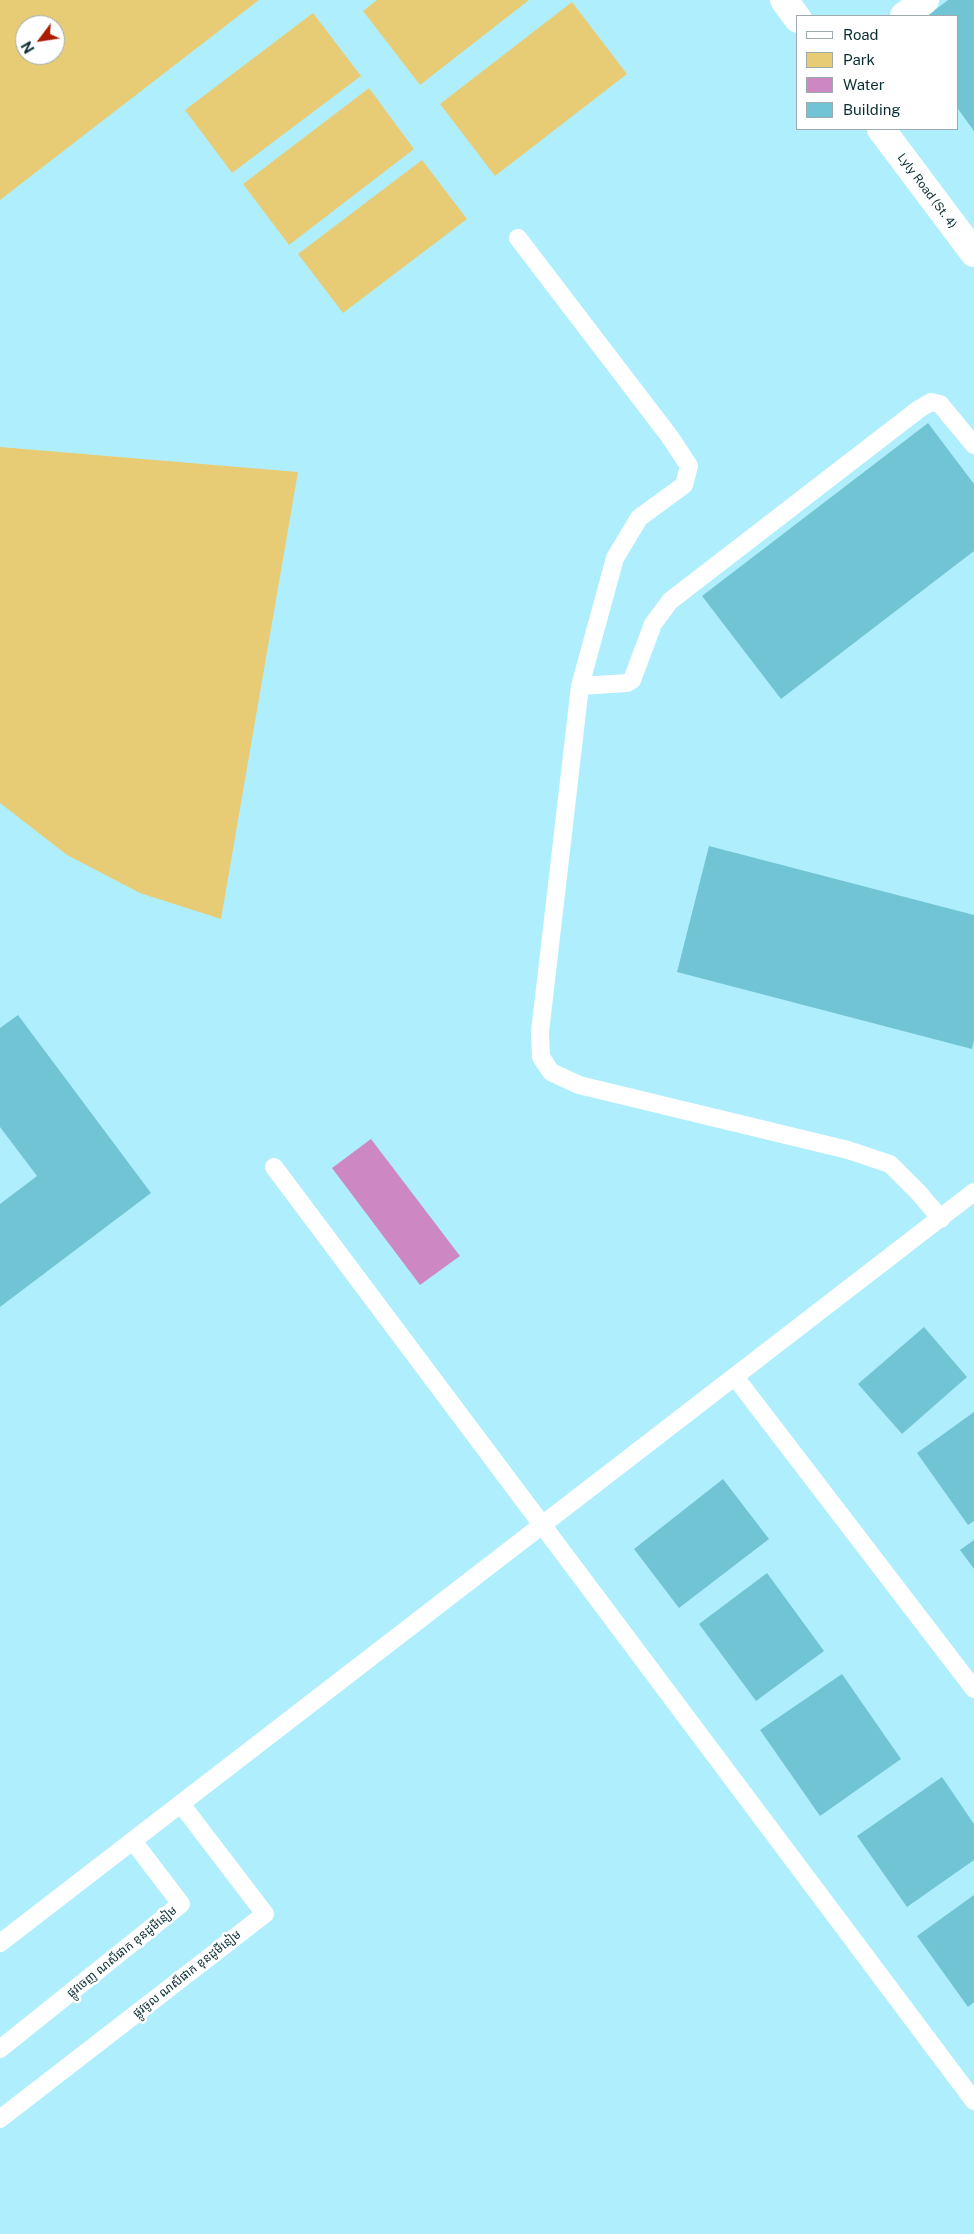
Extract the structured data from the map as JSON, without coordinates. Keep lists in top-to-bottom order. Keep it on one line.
{"streets":{"street":["Lyly Road (St. 4)"],"lane":["ផ្លូវចេញ ណស៏ផាក ខុនដូមីនៀម","ផ្លូវចូល ណស៏ផាក ខុនដូមីនៀម"]},"legend":["Road","Park","Water","Building"],"north":"bottom left"}
